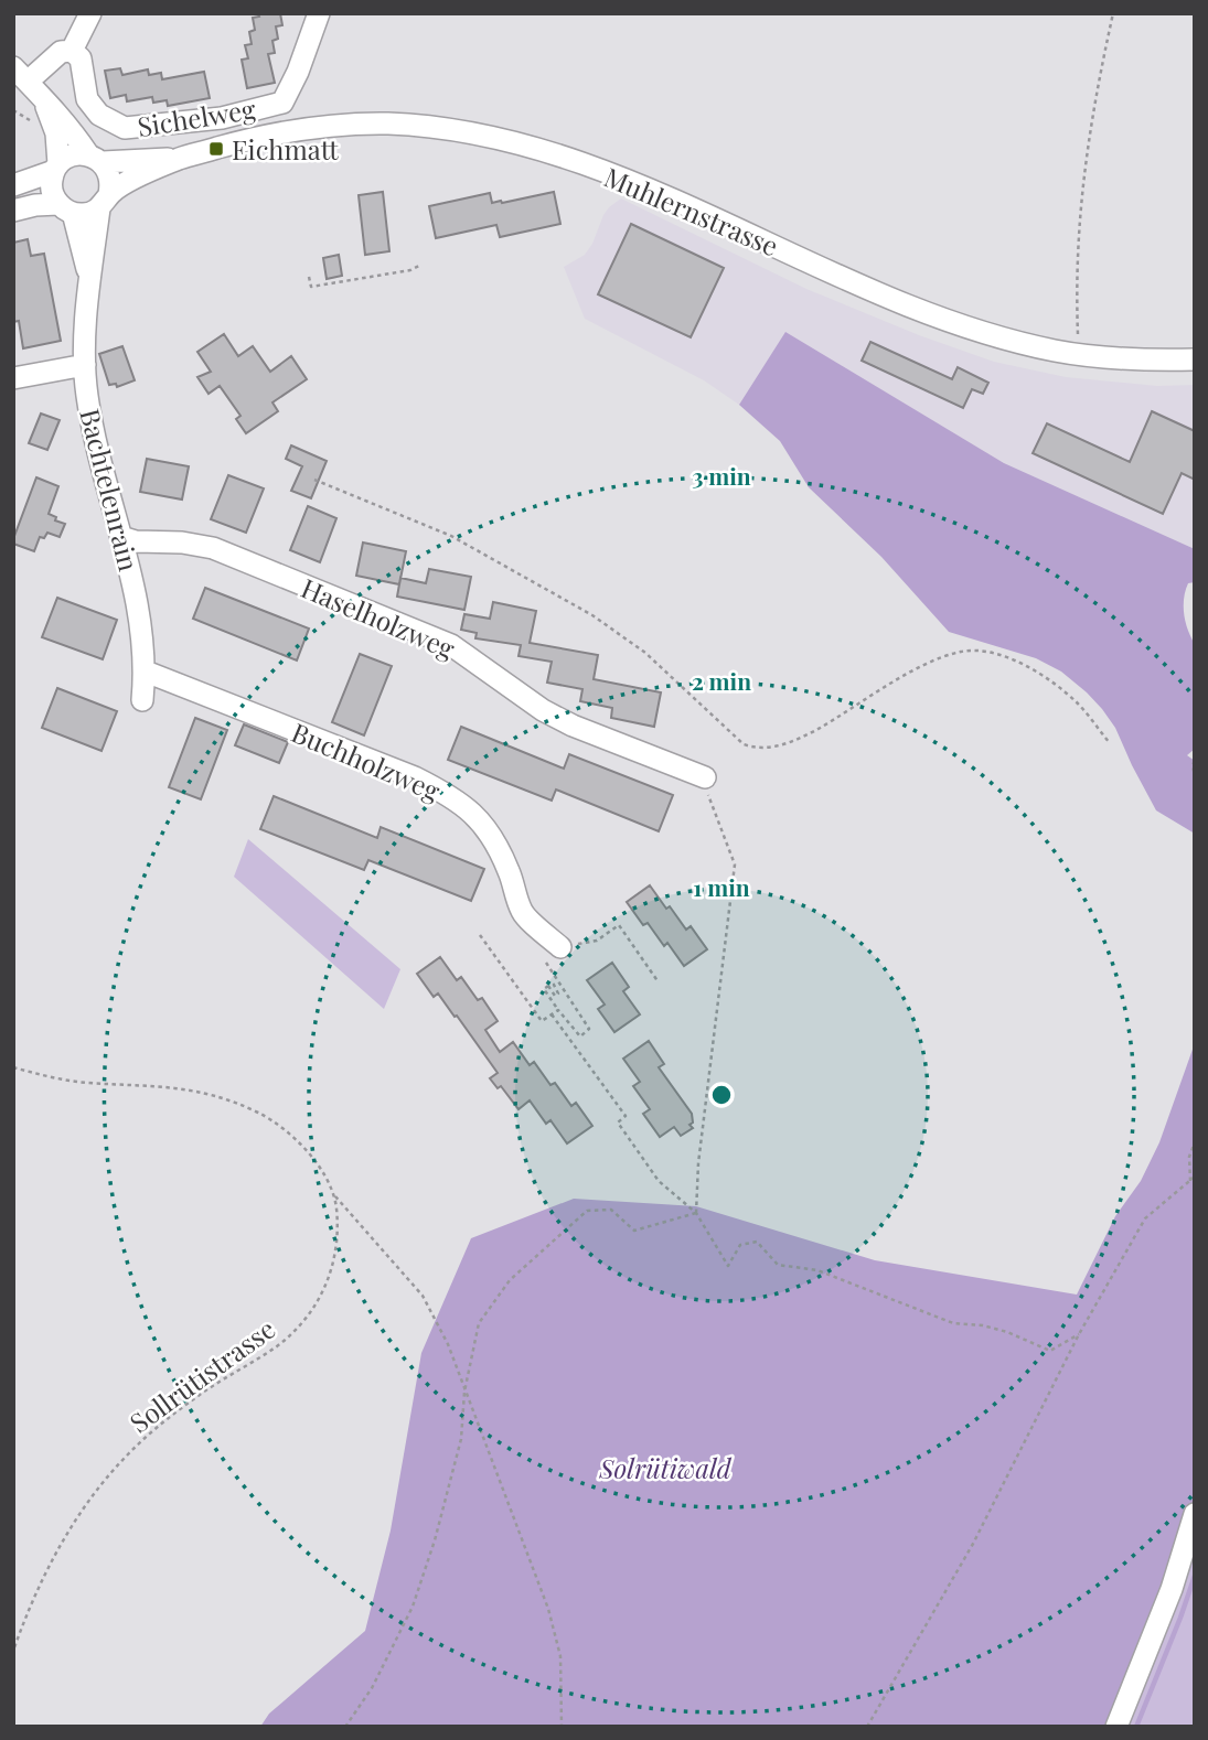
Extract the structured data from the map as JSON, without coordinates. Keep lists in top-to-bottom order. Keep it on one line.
{"streets":{"street":["Sichelweg","Muhlernstrasse","Bachtelenrain","Haselholzweg","Buchholzweg"],"path":["Sollrütistrasse"]},"crossings":[["Muhlernstrasse","Bachtelenrain"],["Bachtelenrain","Haselholzweg"],["Bachtelenrain","Buchholzweg"]],"parks":["Solrütiwald"],"places":{"transit":["Eichmatt"]},"rings":["3 min","2 min","1 min"]}
